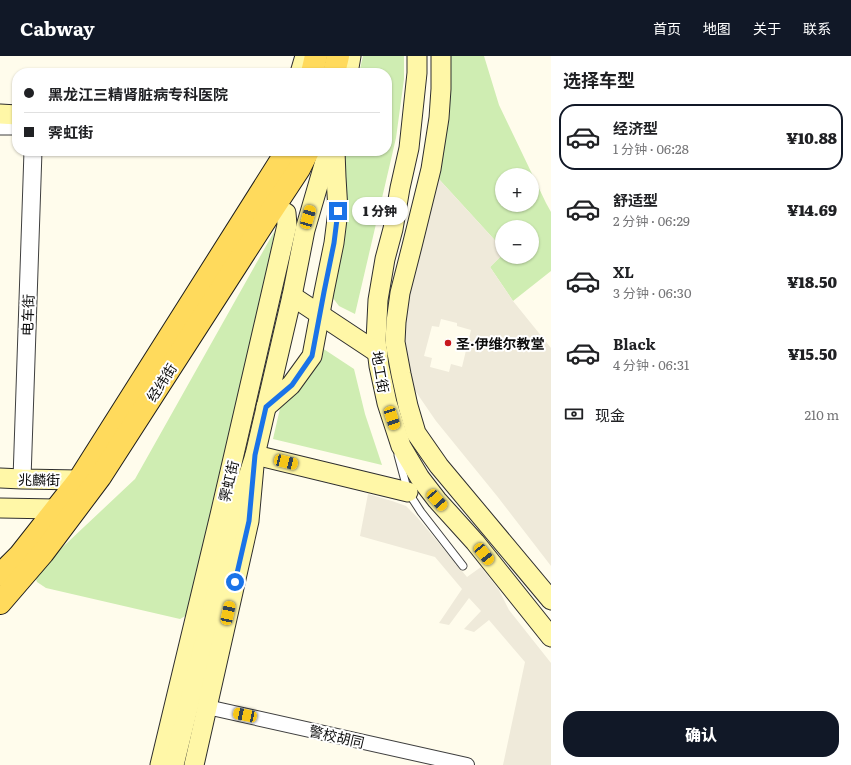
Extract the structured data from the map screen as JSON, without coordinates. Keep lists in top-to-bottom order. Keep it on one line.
{"streets":{"main road":["地工街","经纬街","兆麟街","霁虹街"],"street":["电车街","警校胡同"]},"crossings":[["电车街","兆麟街"],["经纬街","兆麟街"],["经纬街","霁虹街"],["霁虹街","警校胡同"]],"places":["圣·伊维尔教堂"],"page":{"header":"Cabway","nav":["首页","地图","关于","联系"],"heading":"选择车型","banner":["黑龙江三精肾脏病专科医院","霁虹街"],"list":[{"name":"经济型","note":"1 分钟 · 06:28","value":"¥10.88"},{"name":"舒适型","note":"2 分钟 · 06:29","value":"¥14.69"},{"name":"XL","note":"3 分钟 · 06:30","value":"¥18.50"},{"name":"Black","note":"4 分钟 · 06:31","value":"¥15.50"}],"map_buttons":["+","−"],"bubble":"1 分钟","pay":["现金","210 m"],"buttons":"确认"}}
